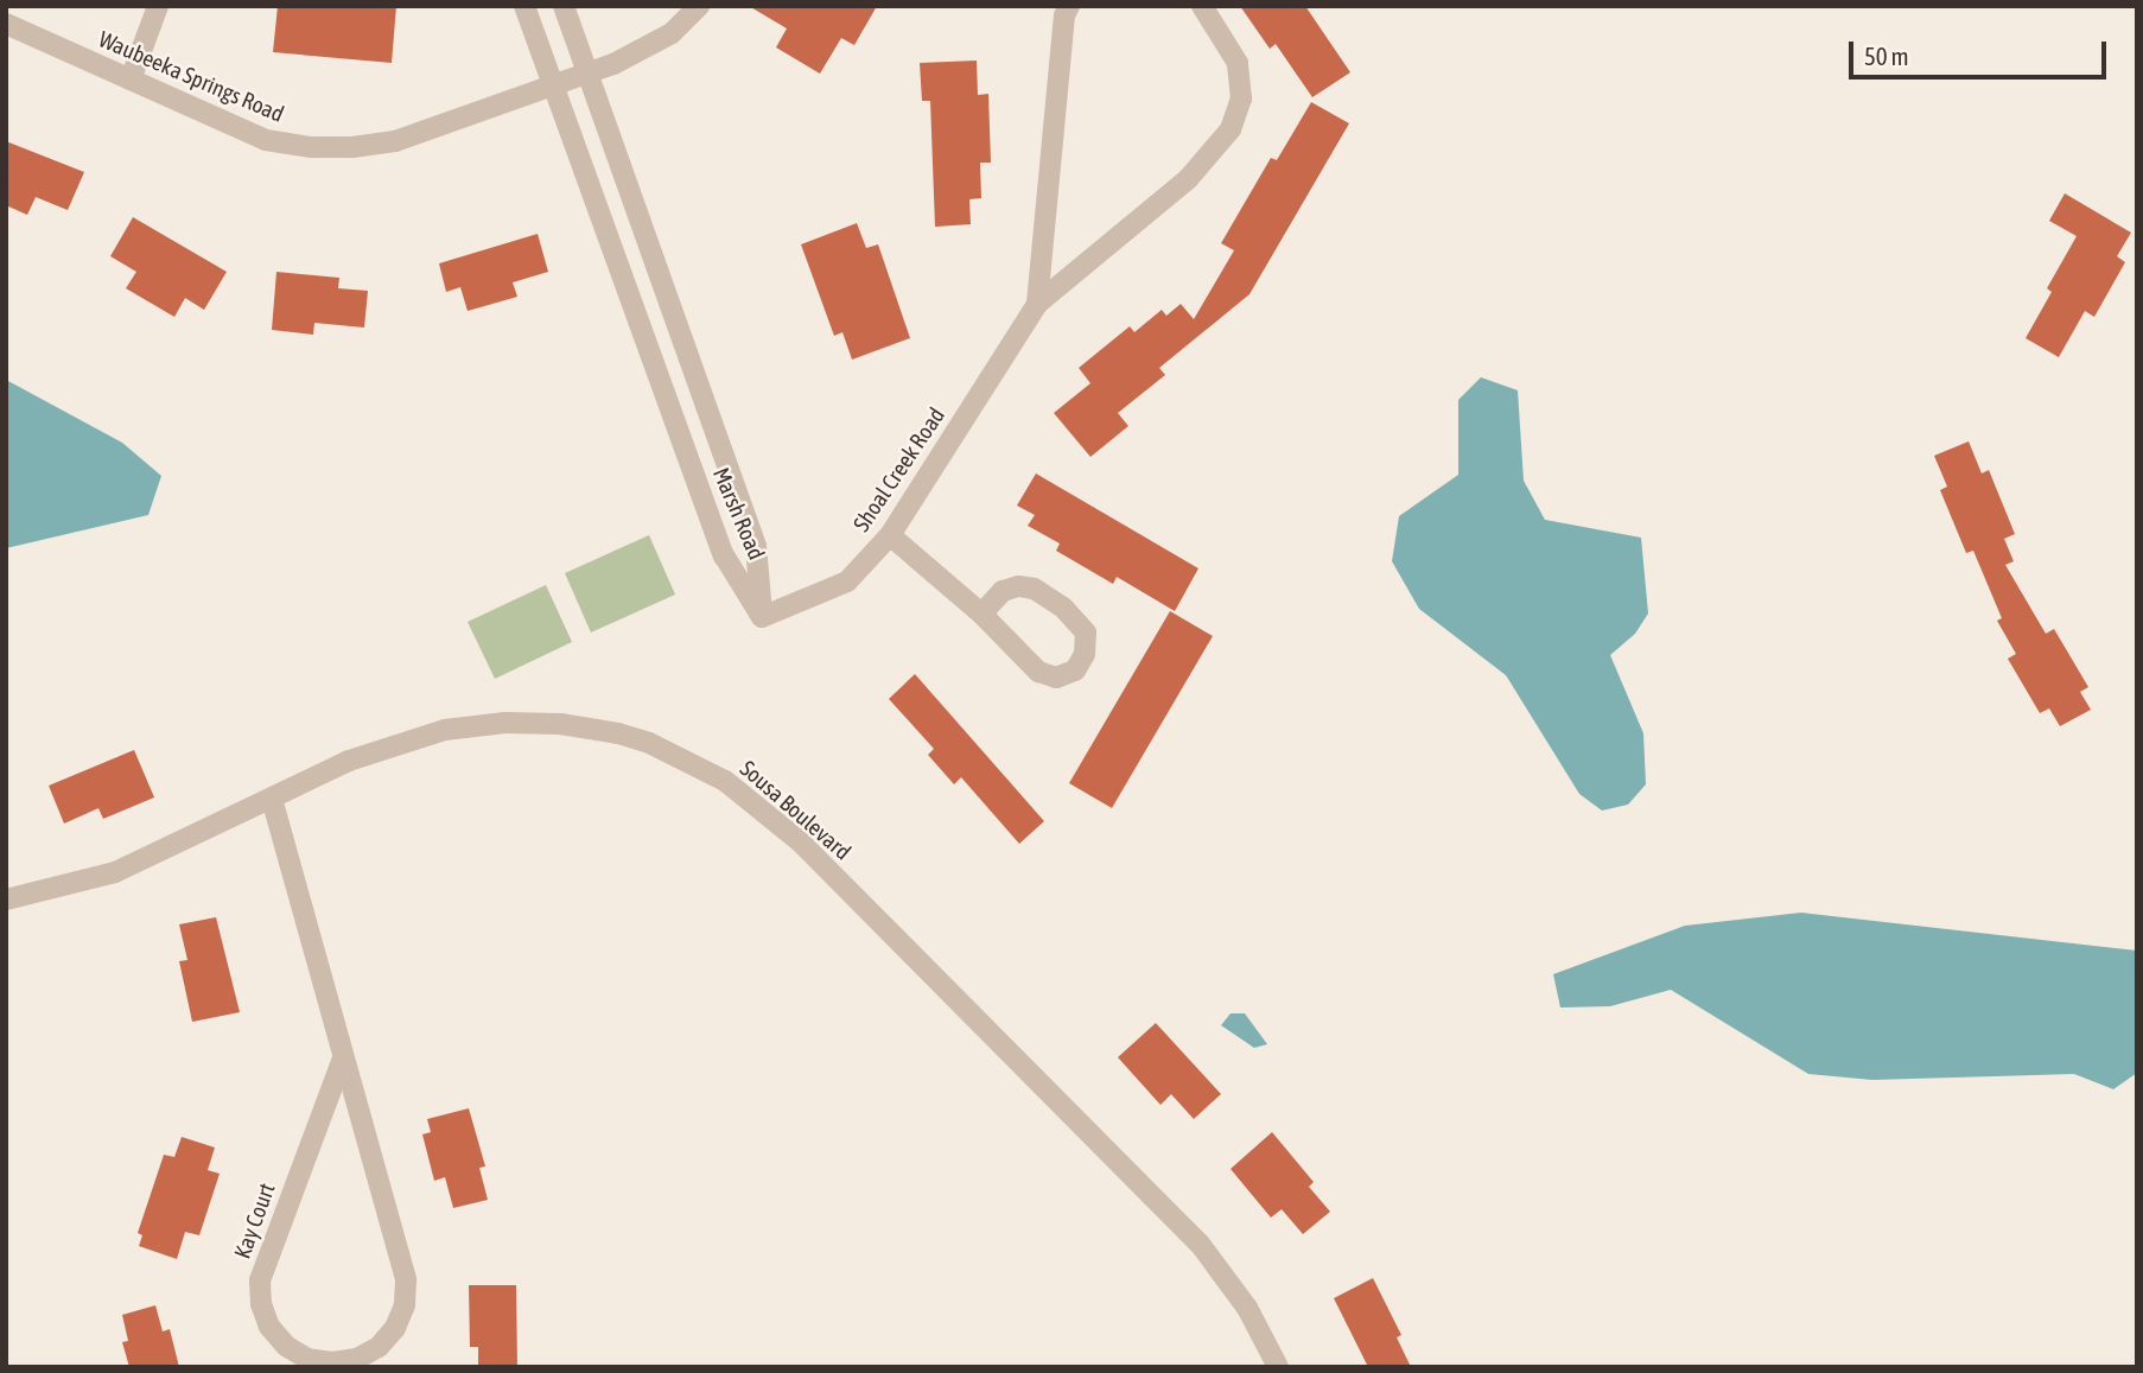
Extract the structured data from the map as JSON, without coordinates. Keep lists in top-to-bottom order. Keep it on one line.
{"streets":{"street":["Waubeeka Springs Road","Shoal Creek Road","Marsh Road","Sousa Boulevard","Kay Court"]},"crossings":[["Waubeeka Springs Road","Marsh Road"],["Shoal Creek Road","Marsh Road"],["Sousa Boulevard","Kay Court"]],"scale_bar":"50 m"}
